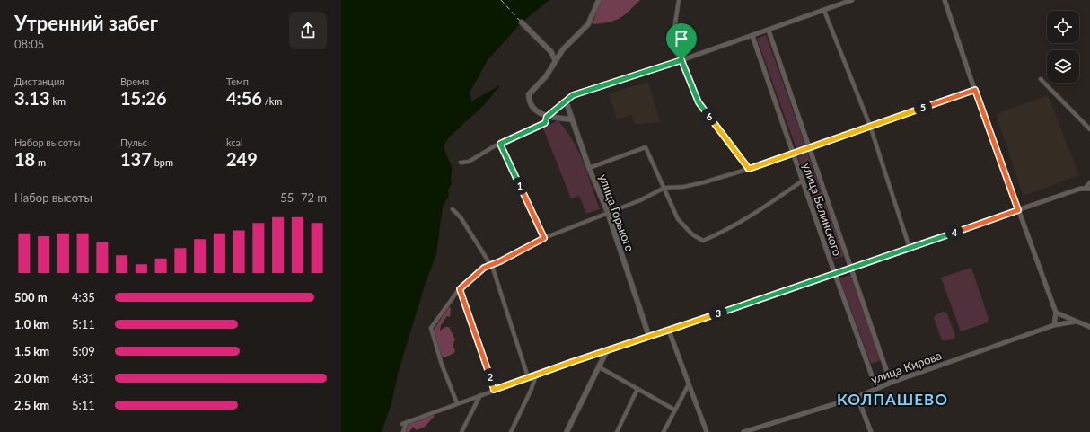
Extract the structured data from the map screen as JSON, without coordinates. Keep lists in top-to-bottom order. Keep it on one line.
{"streets":{"main road":["улица Горького"],"street":["улица Белинского","улица Кирова"]},"crossings":[["улица Белинского","улица Кирова"]],"districts":["КОЛПАШЕВО"],"page":{"heading":["Утренний забег","08:05"],"stats":[["Дистанция","3.13 km"],["Время","15:26"],["Темп","4:56 /km"],["Набор высоты","18 m"],["Пульс","137 bpm"],["kcal","249"]],"pins":["5","6","1","4","3","2"],"chart":["Набор высоты","55–72 m"],"list":[{"name":"500 m","note":"4:35"},{"name":"1.0 km","note":"5:11"},{"name":"1.5 km","note":"5:09"},{"name":"2.0 km","note":"4:31"},{"name":"2.5 km","note":"5:11"}]}}
